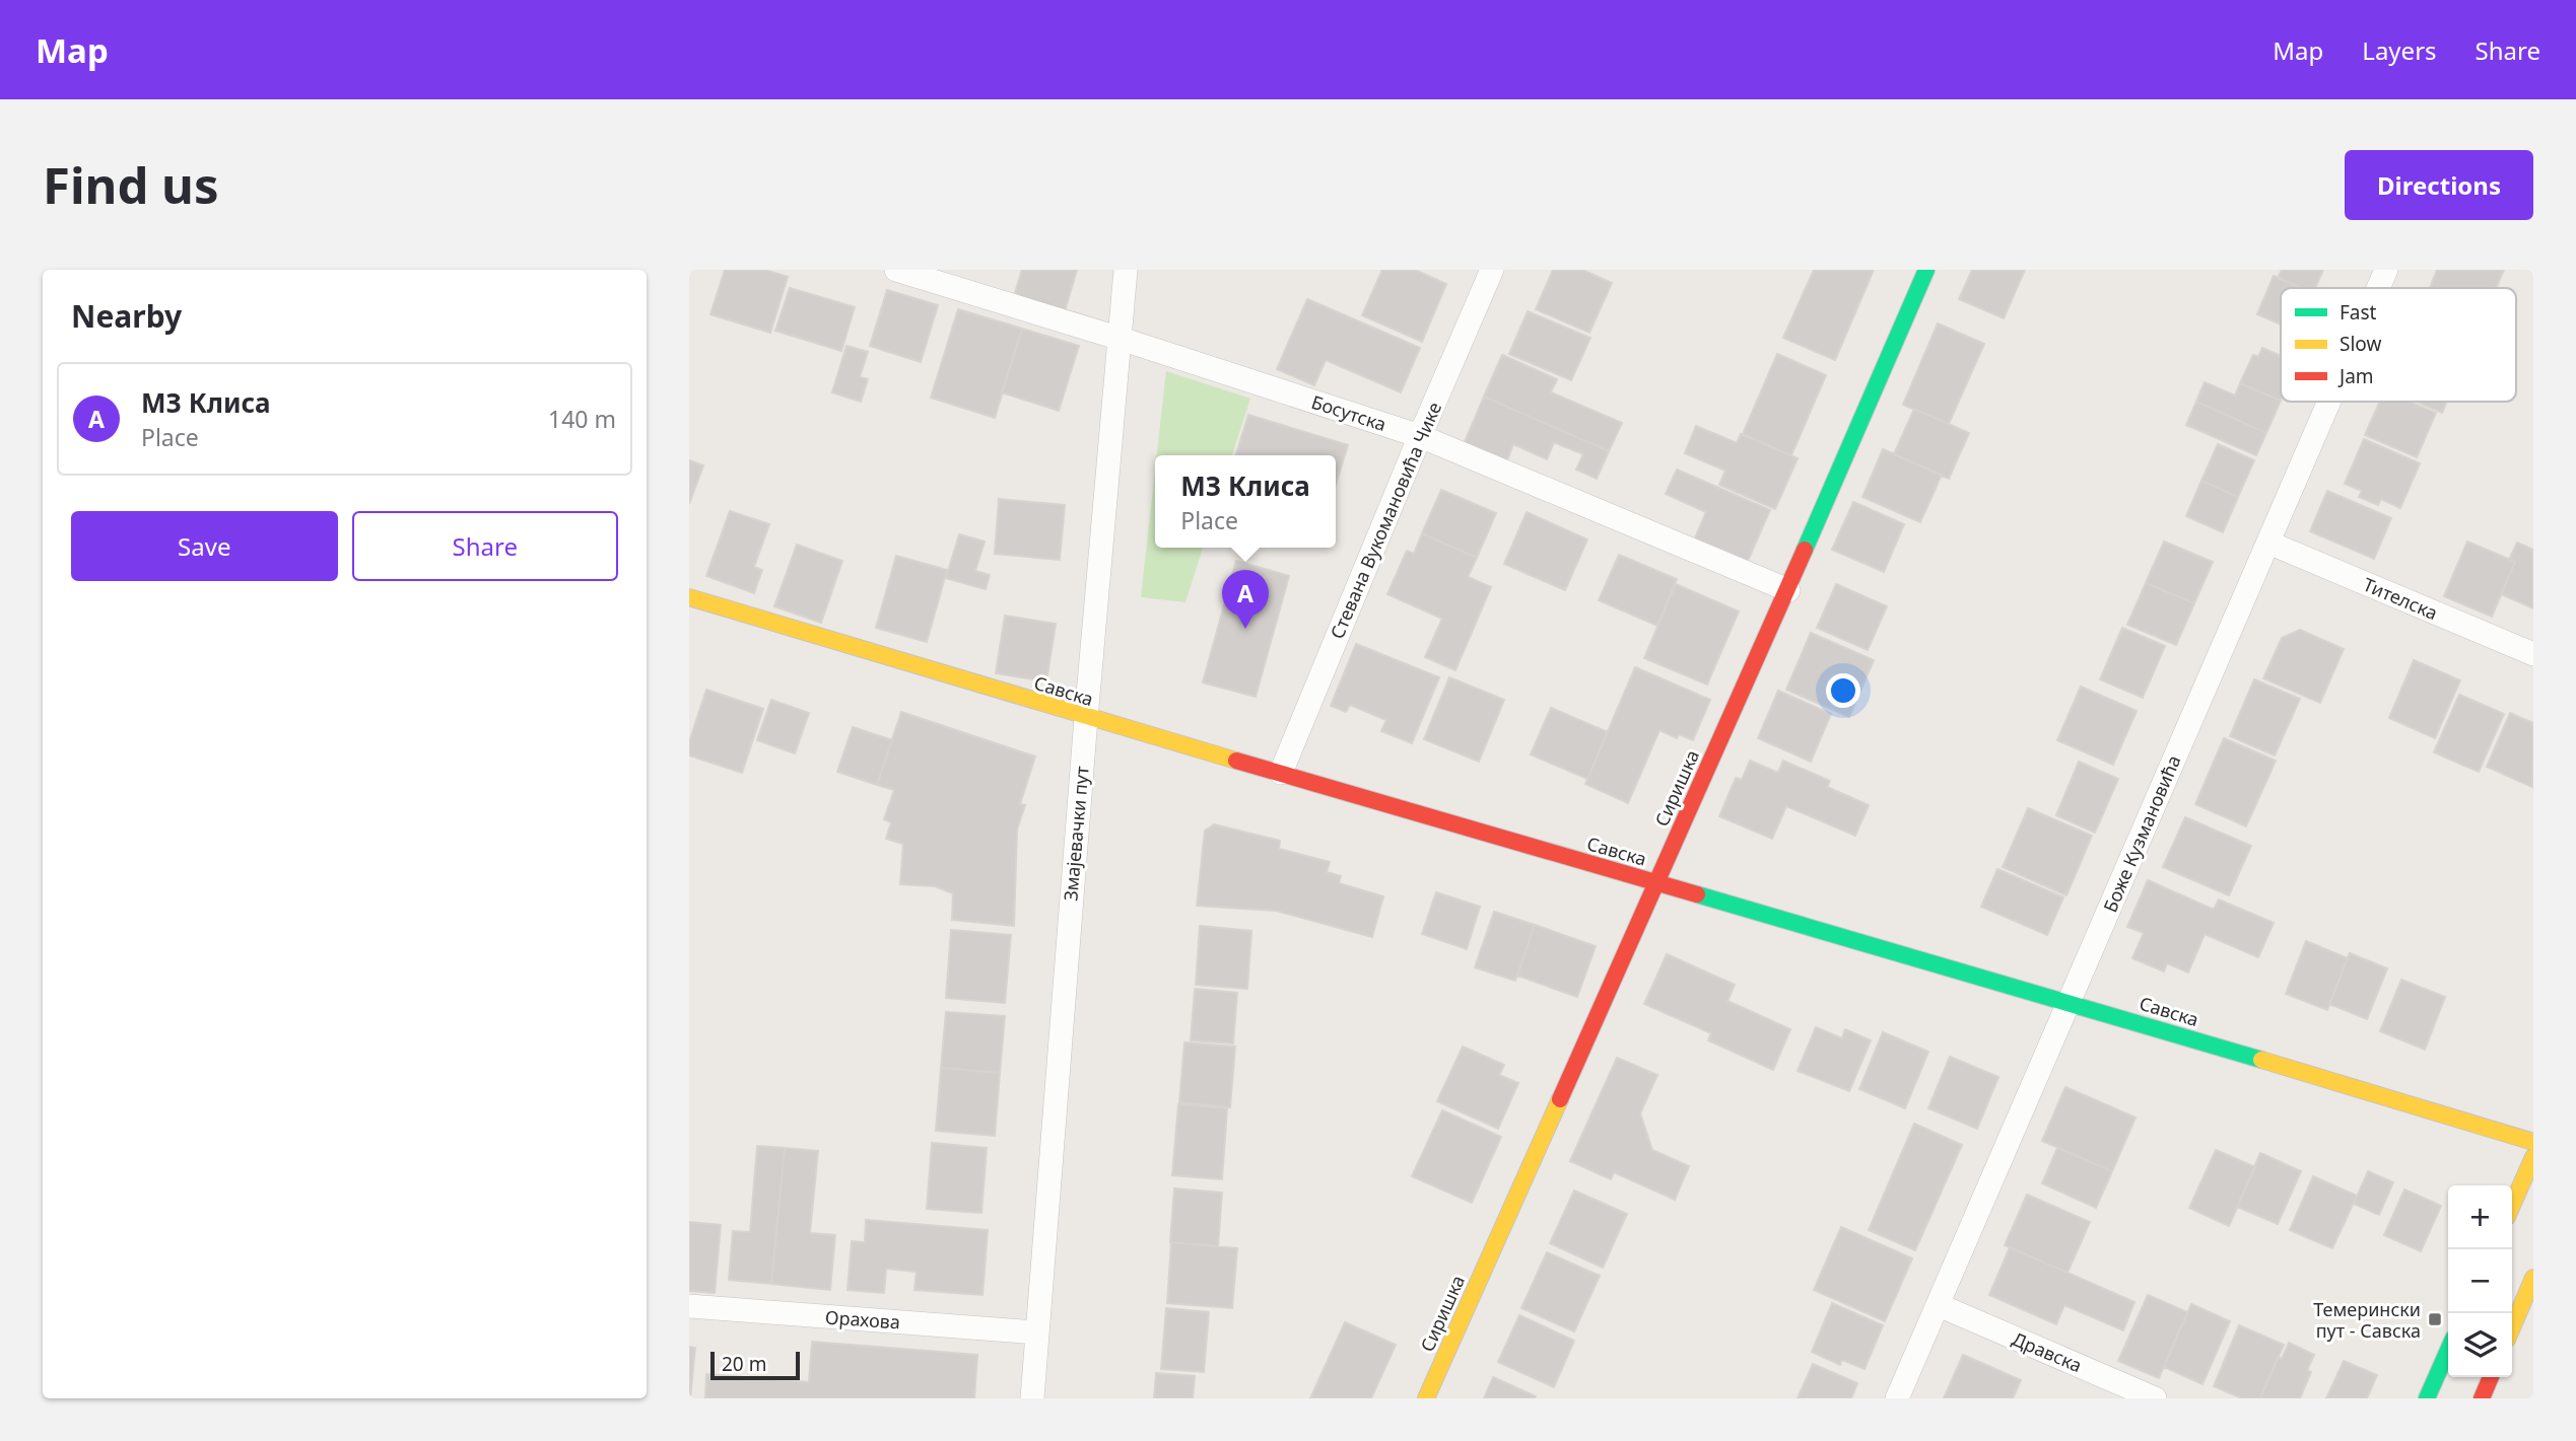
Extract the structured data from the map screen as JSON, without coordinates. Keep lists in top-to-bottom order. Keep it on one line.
{"streets":{"street":["Босутска","Стевана Вукомановића Чике","Тителска","Савска","Сиришка","Змајевачки пут","Боже Кузмановића","Орахова","Дравска"]},"crossings":[["Босутска","Стевана Вукомановића Чике"],["Босутска","Сиришка"],["Босутска","Змајевачки пут"],["Стевана Вукомановића Чике","Савска"],["Тителска","Боже Кузмановића"],["Савска","Сиришка"],["Савска","Змајевачки пут"],["Савска","Боже Кузмановића"],["Змајевачки пут","Орахова"],["Боже Кузмановића","Дравска"]],"places":{"transit":["Темерински пут - Савска"]},"legend":["Fast","Slow","Jam"],"scale_bar":"20 m","page":{"header":"Map","nav":["Map","Layers","Share"],"buttons":["Directions",["Save","Share"]],"title":"Find us","heading":"Nearby","list":[{"mark":"A","name":"МЗ Клиса","note":"Place","value":"140 m"}],"popup":["МЗ Клиса","Place"],"pins":"A","map_buttons":["+","−"],"scale":"20 m"}}
